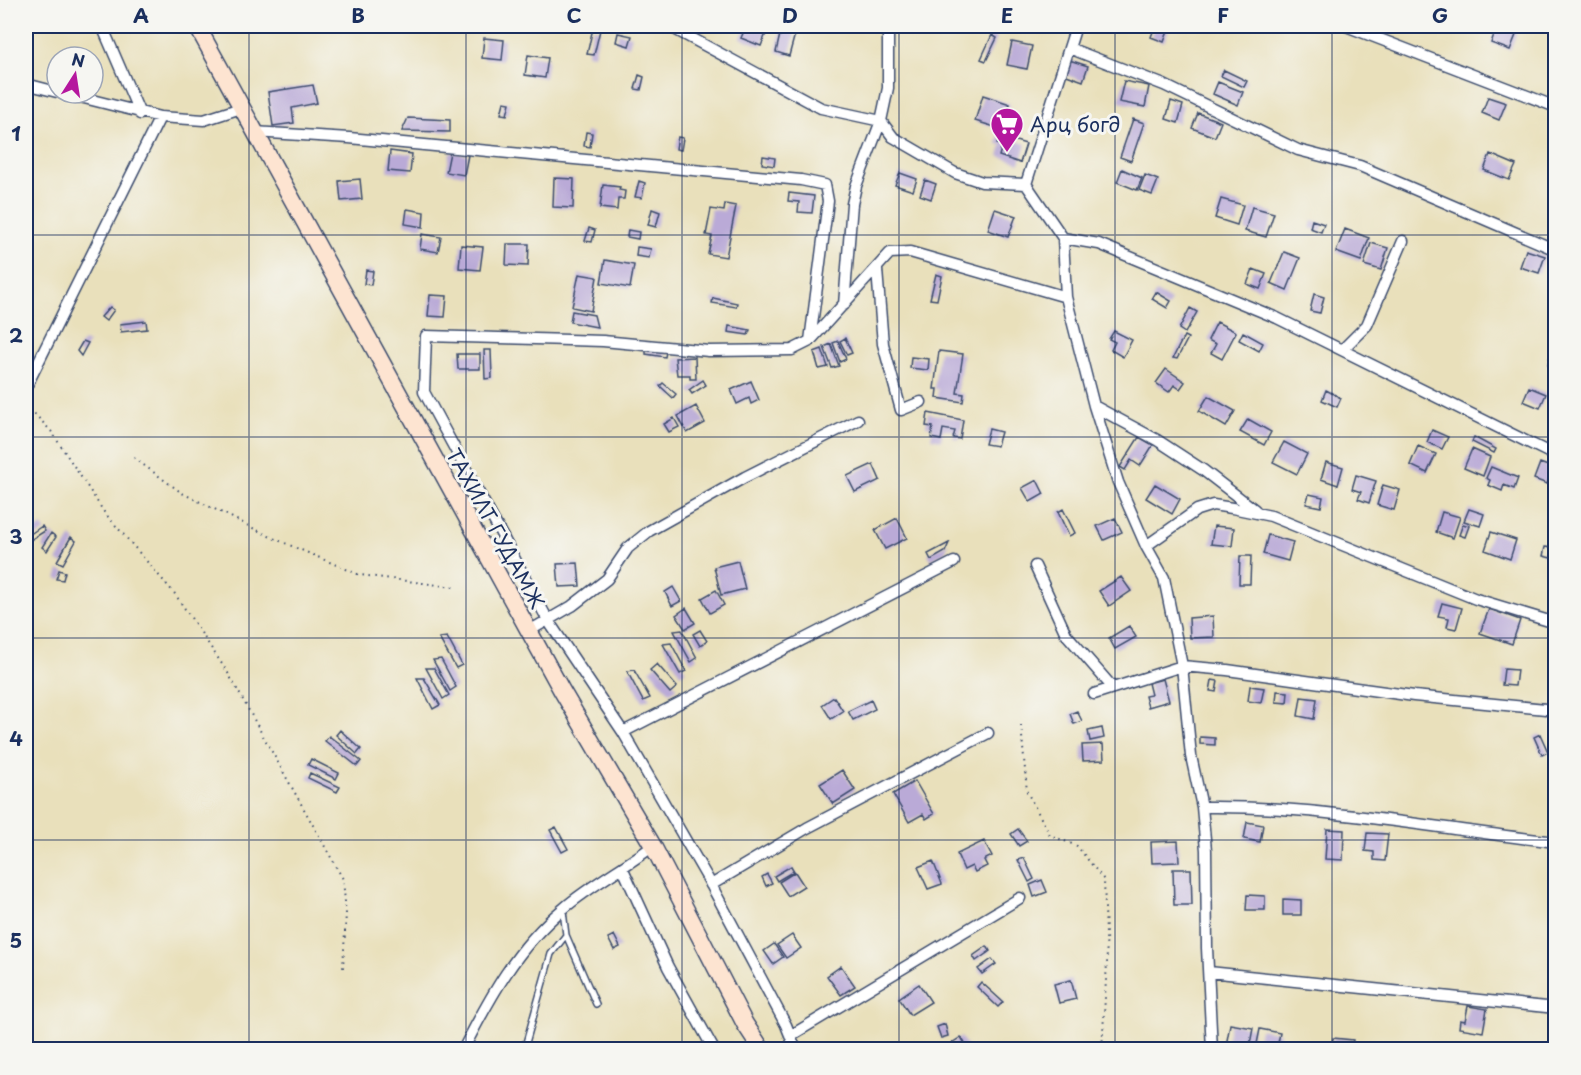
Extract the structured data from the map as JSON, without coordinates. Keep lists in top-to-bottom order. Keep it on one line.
{"streets":{"main road":["ТАХИЛТ ГУДАМЖ"]},"places":{"supermarket":["Арц богд"]},"north":"top","grid":{"columns":["A","B","C","D","E","F","G"],"rows":["1","2","3","4","5"]}}
